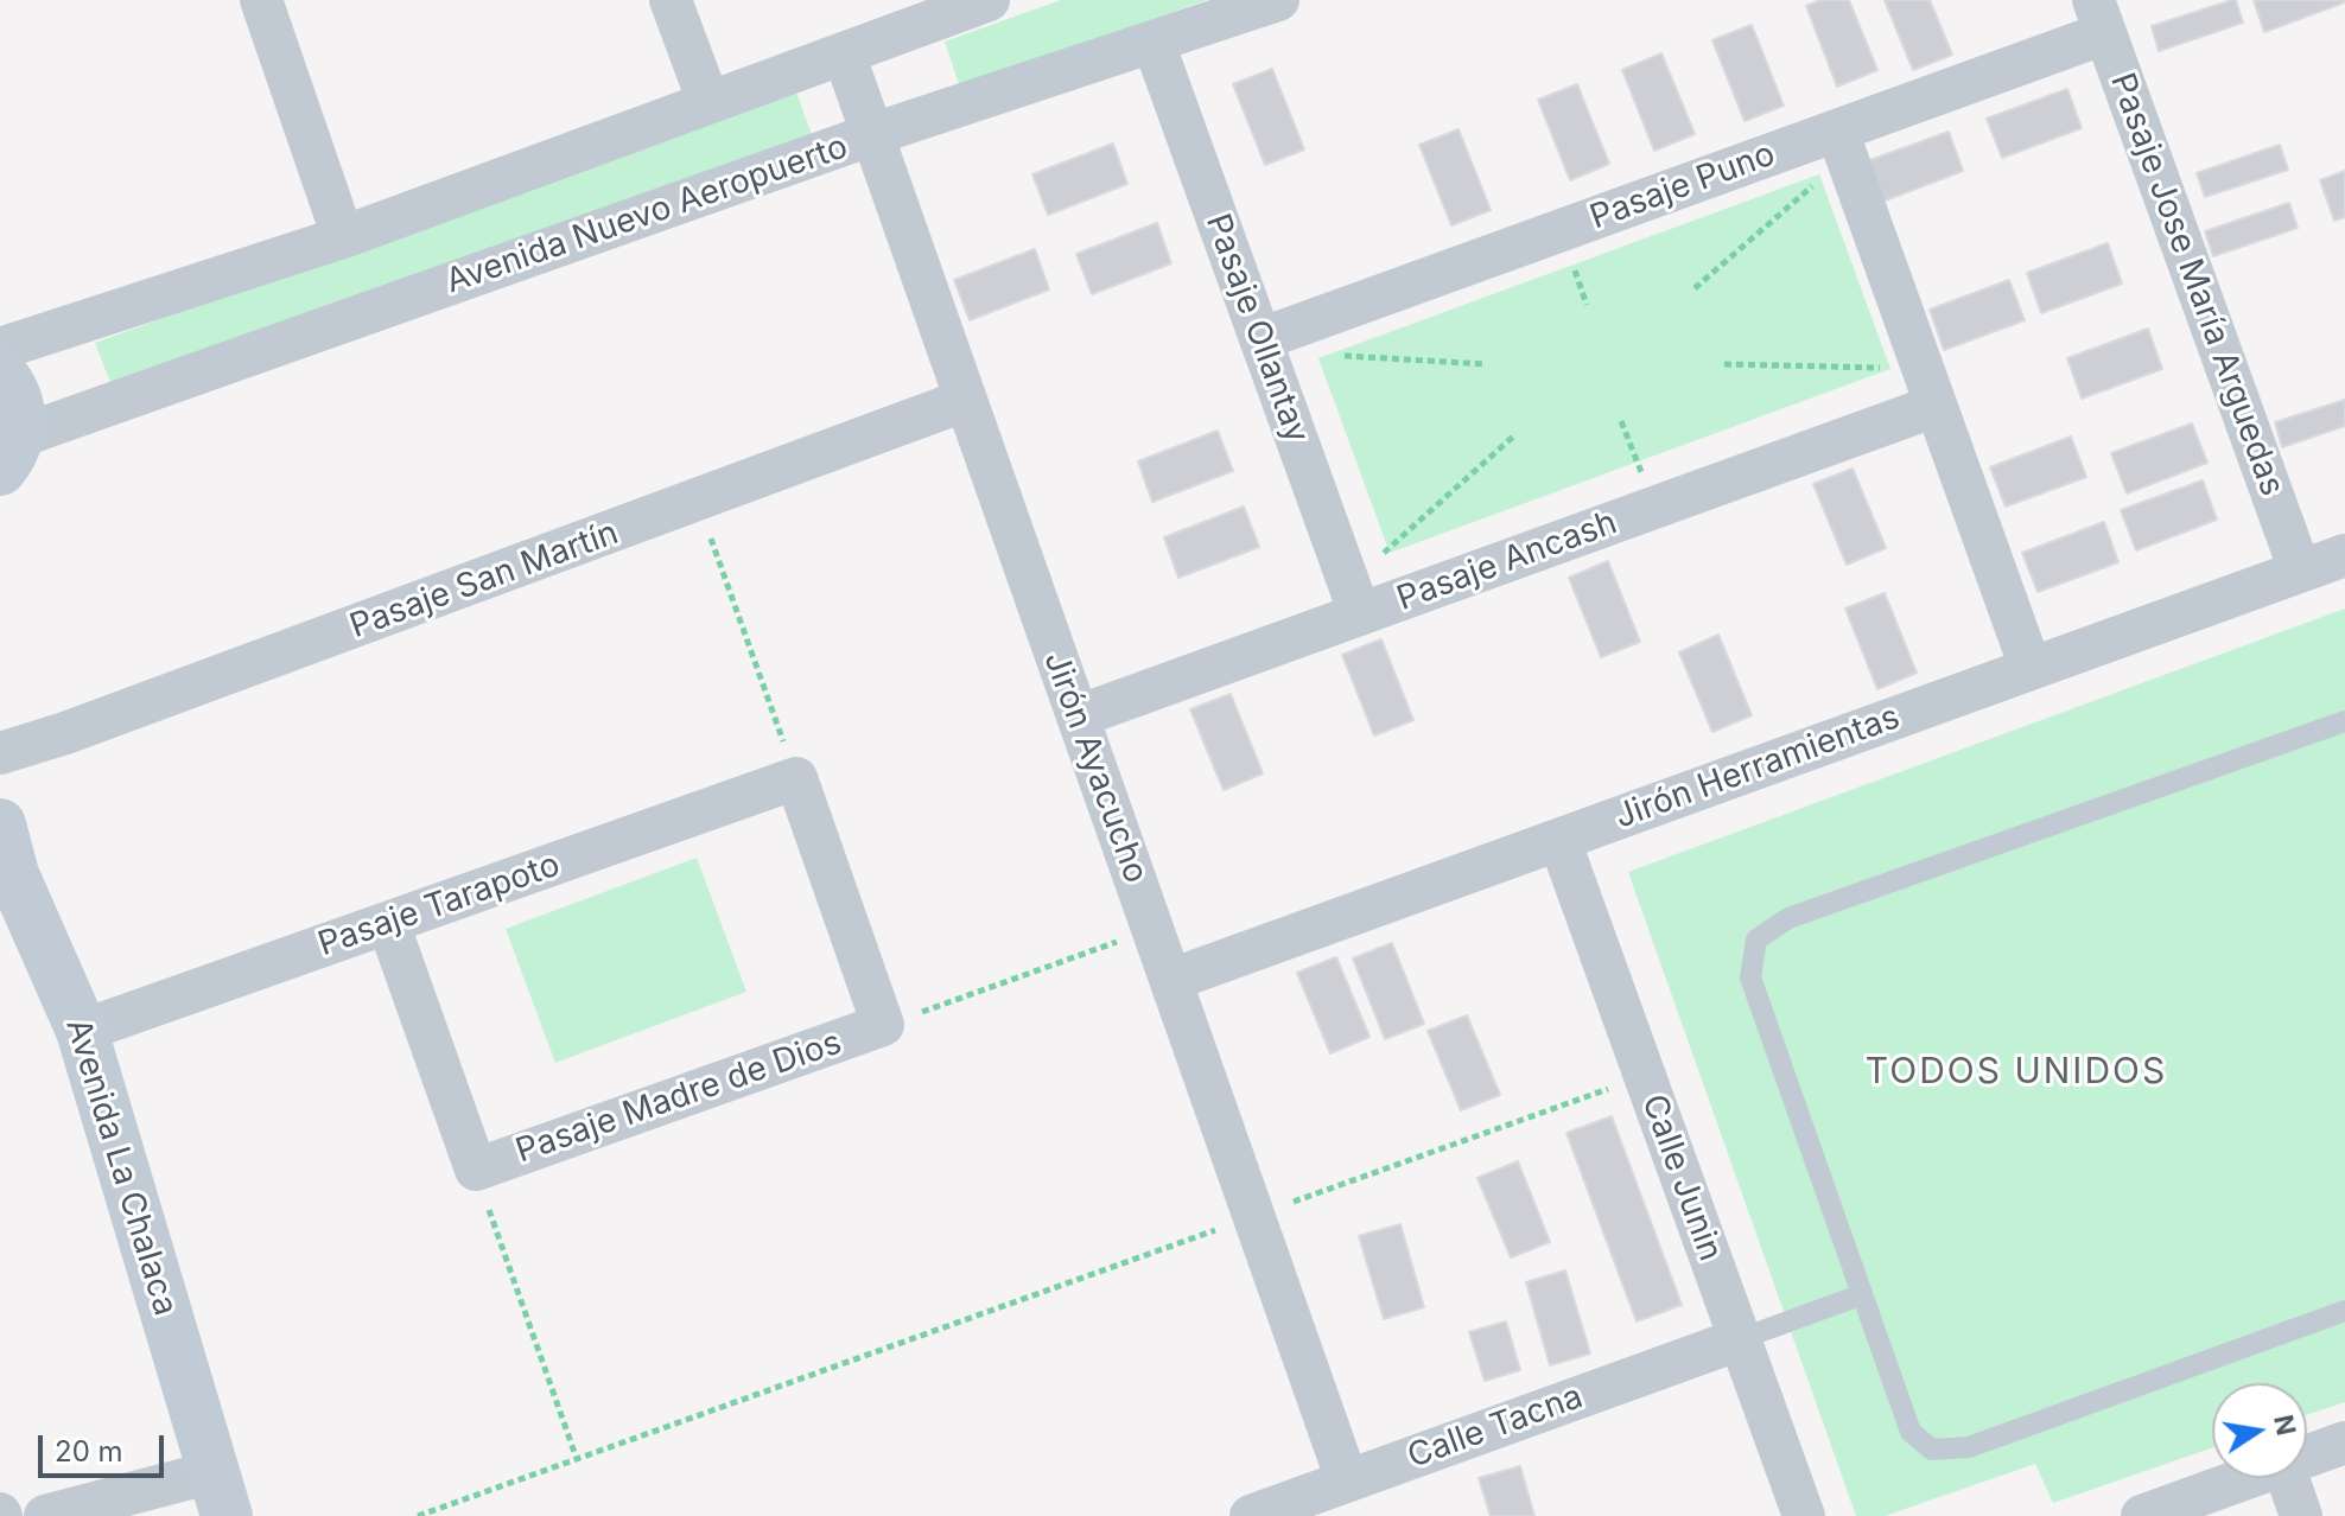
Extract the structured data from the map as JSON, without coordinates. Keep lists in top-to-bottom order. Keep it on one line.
{"streets":{"street":["Pasaje Puno","Avenida Nuevo Aeropuerto","Pasaje Jose María Arguedas","Pasaje Ollantay","Pasaje Ancash","Pasaje San Martín","Jirón Ayacucho","Jirón Herramientas","Pasaje Tarapoto","Pasaje Madre de Dios","Avenida La Chalaca","Calle Junin","Calle Tacna"]},"crossings":[["Pasaje Puno","Pasaje Jose María Arguedas"],["Pasaje Puno","Pasaje Ollantay"],["Avenida Nuevo Aeropuerto","Pasaje Ollantay"],["Avenida Nuevo Aeropuerto","Jirón Ayacucho"],["Pasaje Jose María Arguedas","Jirón Herramientas"],["Pasaje Ollantay","Pasaje Ancash"],["Pasaje Ancash","Jirón Ayacucho"],["Pasaje San Martín","Jirón Ayacucho"],["Jirón Ayacucho","Jirón Herramientas"],["Jirón Ayacucho","Calle Tacna"],["Jirón Herramientas","Calle Junin"],["Pasaje Tarapoto","Avenida La Chalaca"],["Calle Junin","Calle Tacna"]],"districts":["TODOS UNIDOS"],"scale_bar":"20 m","north":"right"}
